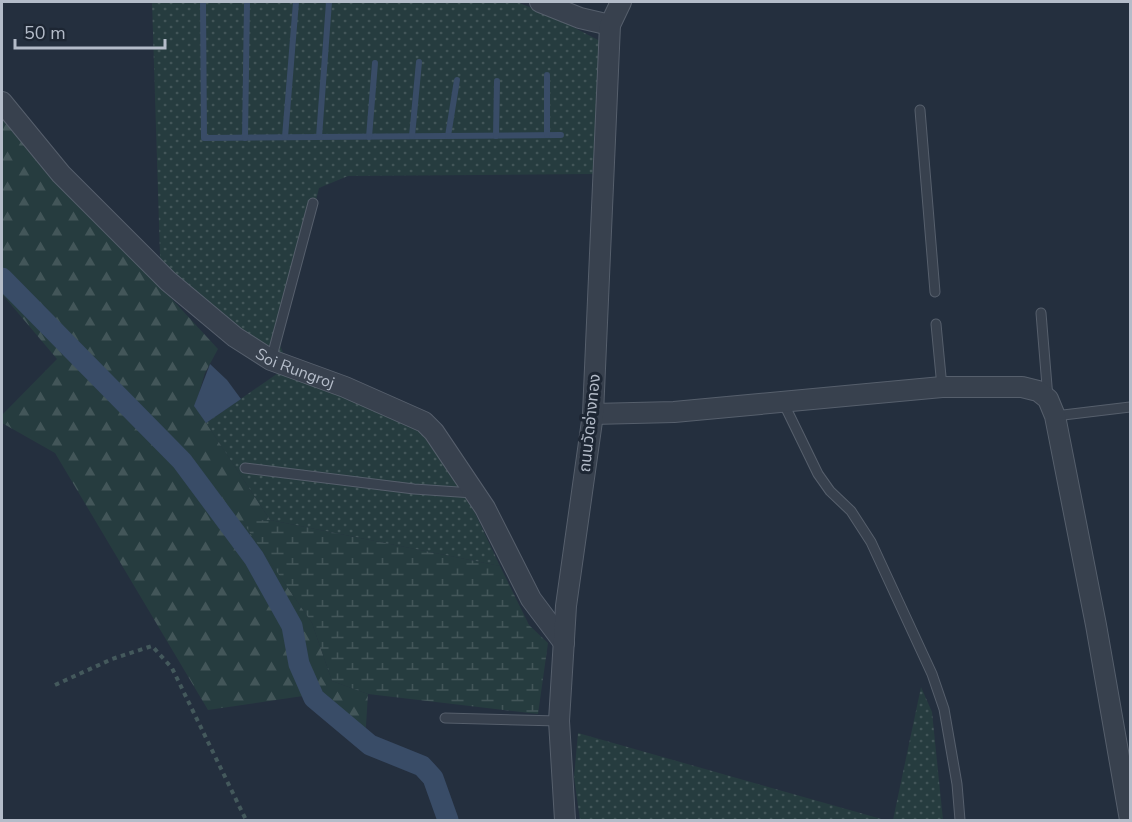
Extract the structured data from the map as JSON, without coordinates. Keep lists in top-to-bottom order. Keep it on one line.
{"streets":{"street":["Soi Rungroj","ถนนวัดอ่างทอง"]},"crossings":[["Soi Rungroj","ถนนวัดอ่างทอง"]],"scale_bar":"50 m"}
